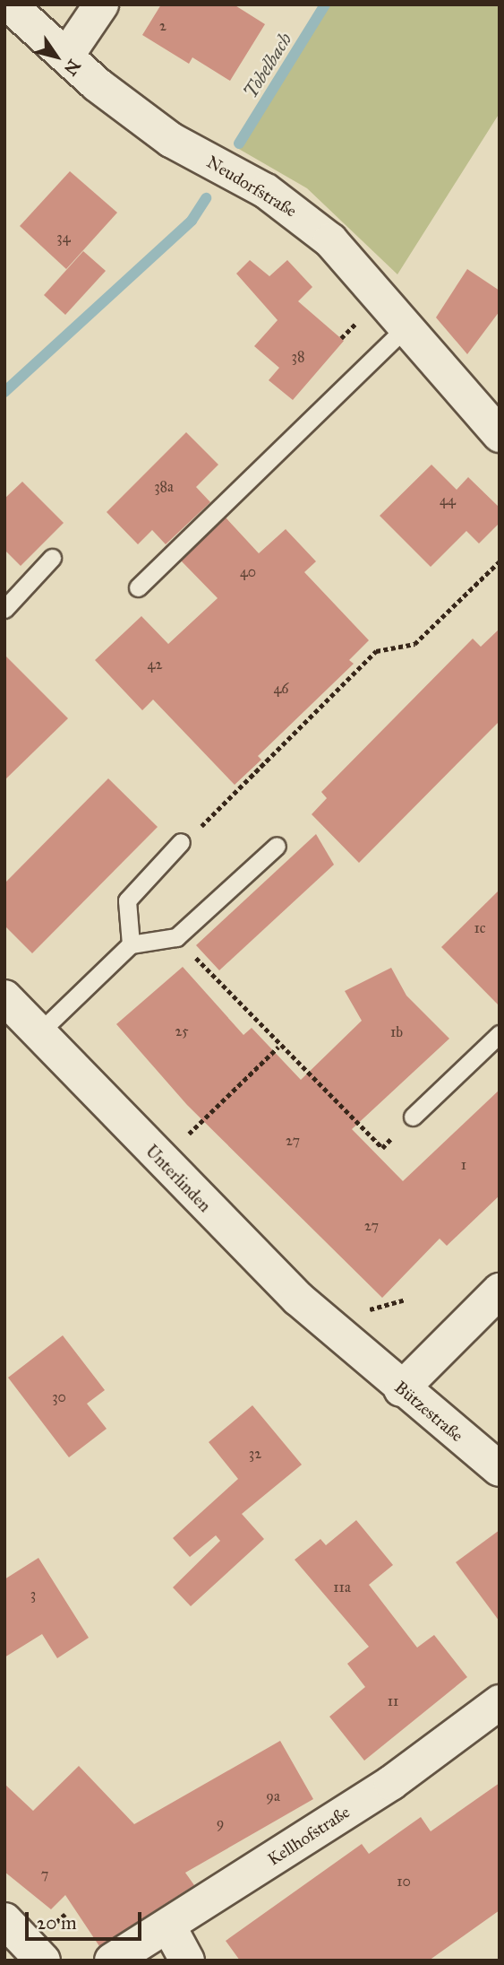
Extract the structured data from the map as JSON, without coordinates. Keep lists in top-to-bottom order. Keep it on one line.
{"streets":{"street":["Neudorfstraße","Unterlinden","Bützestraße","Kellhofstraße"]},"crossings":[["Unterlinden","Bützestraße"]],"water":["Tobelbach"],"house_numbers":["2","34","38","38a","44","40","42","46","1c","25","1b","27","1","27","30","32","11a","3","11","9a","9","7","10"],"scale_bar":"20 m","north":"bottom right"}
